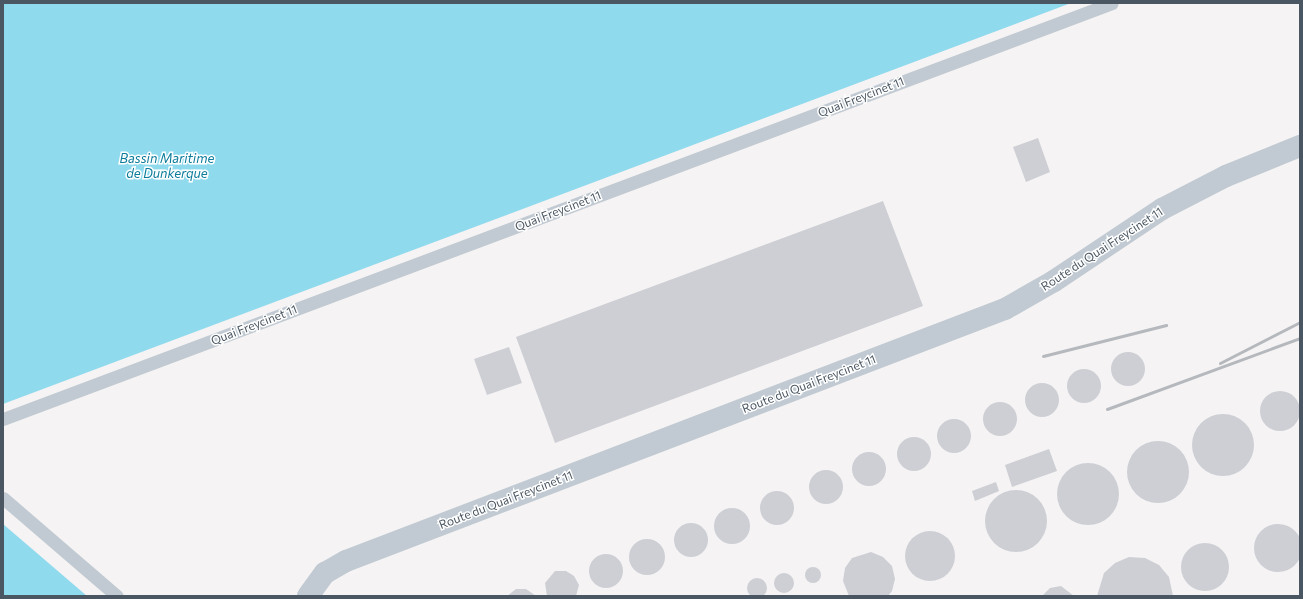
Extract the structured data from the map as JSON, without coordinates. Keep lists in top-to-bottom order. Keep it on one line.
{"streets":{"street":["Route du Quai Freycinet 11"],"lane":["Quai Freycinet 11"]},"water":["Bassin Maritime de Dunkerque"]}
